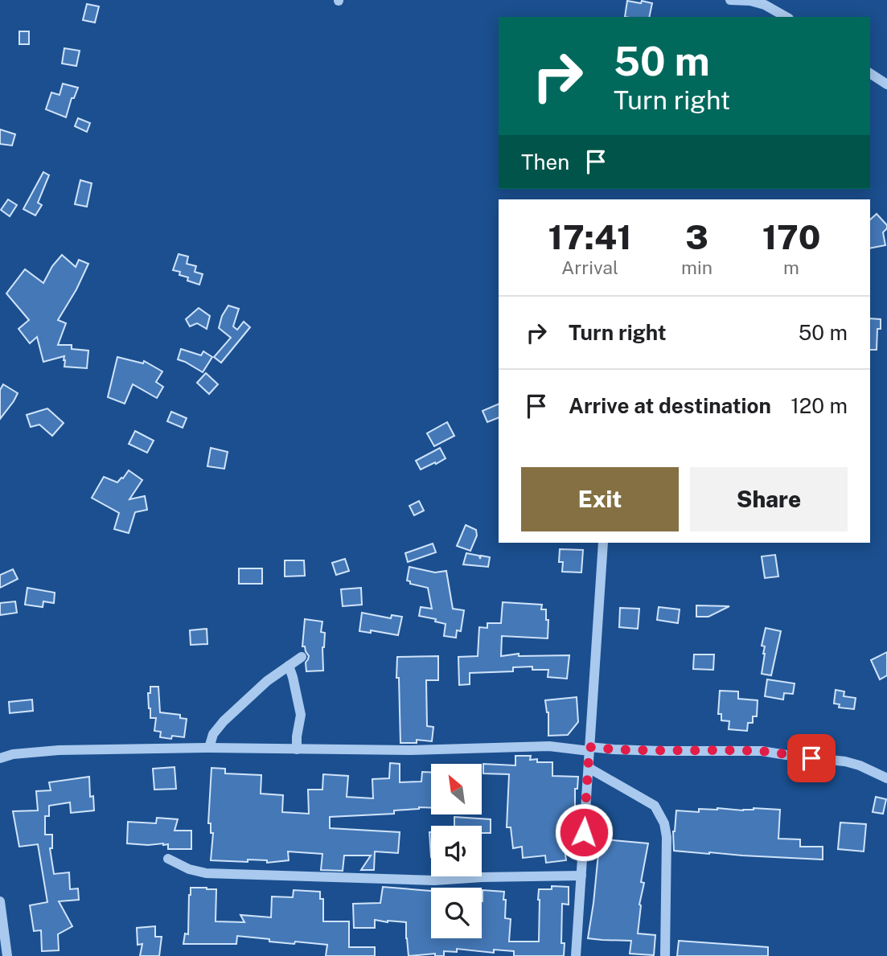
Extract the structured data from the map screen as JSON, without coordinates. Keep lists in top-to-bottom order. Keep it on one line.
{"north":"top left","page":{"turn":["50 m","Turn right"],"then":"Then","eta":["17:41","Arrival","3","min","170","m"],"list":[{"name":"Turn right","value":"50 m"},{"name":"Arrive at destination","value":"120 m"}],"buttons":["Exit","Share"]}}
